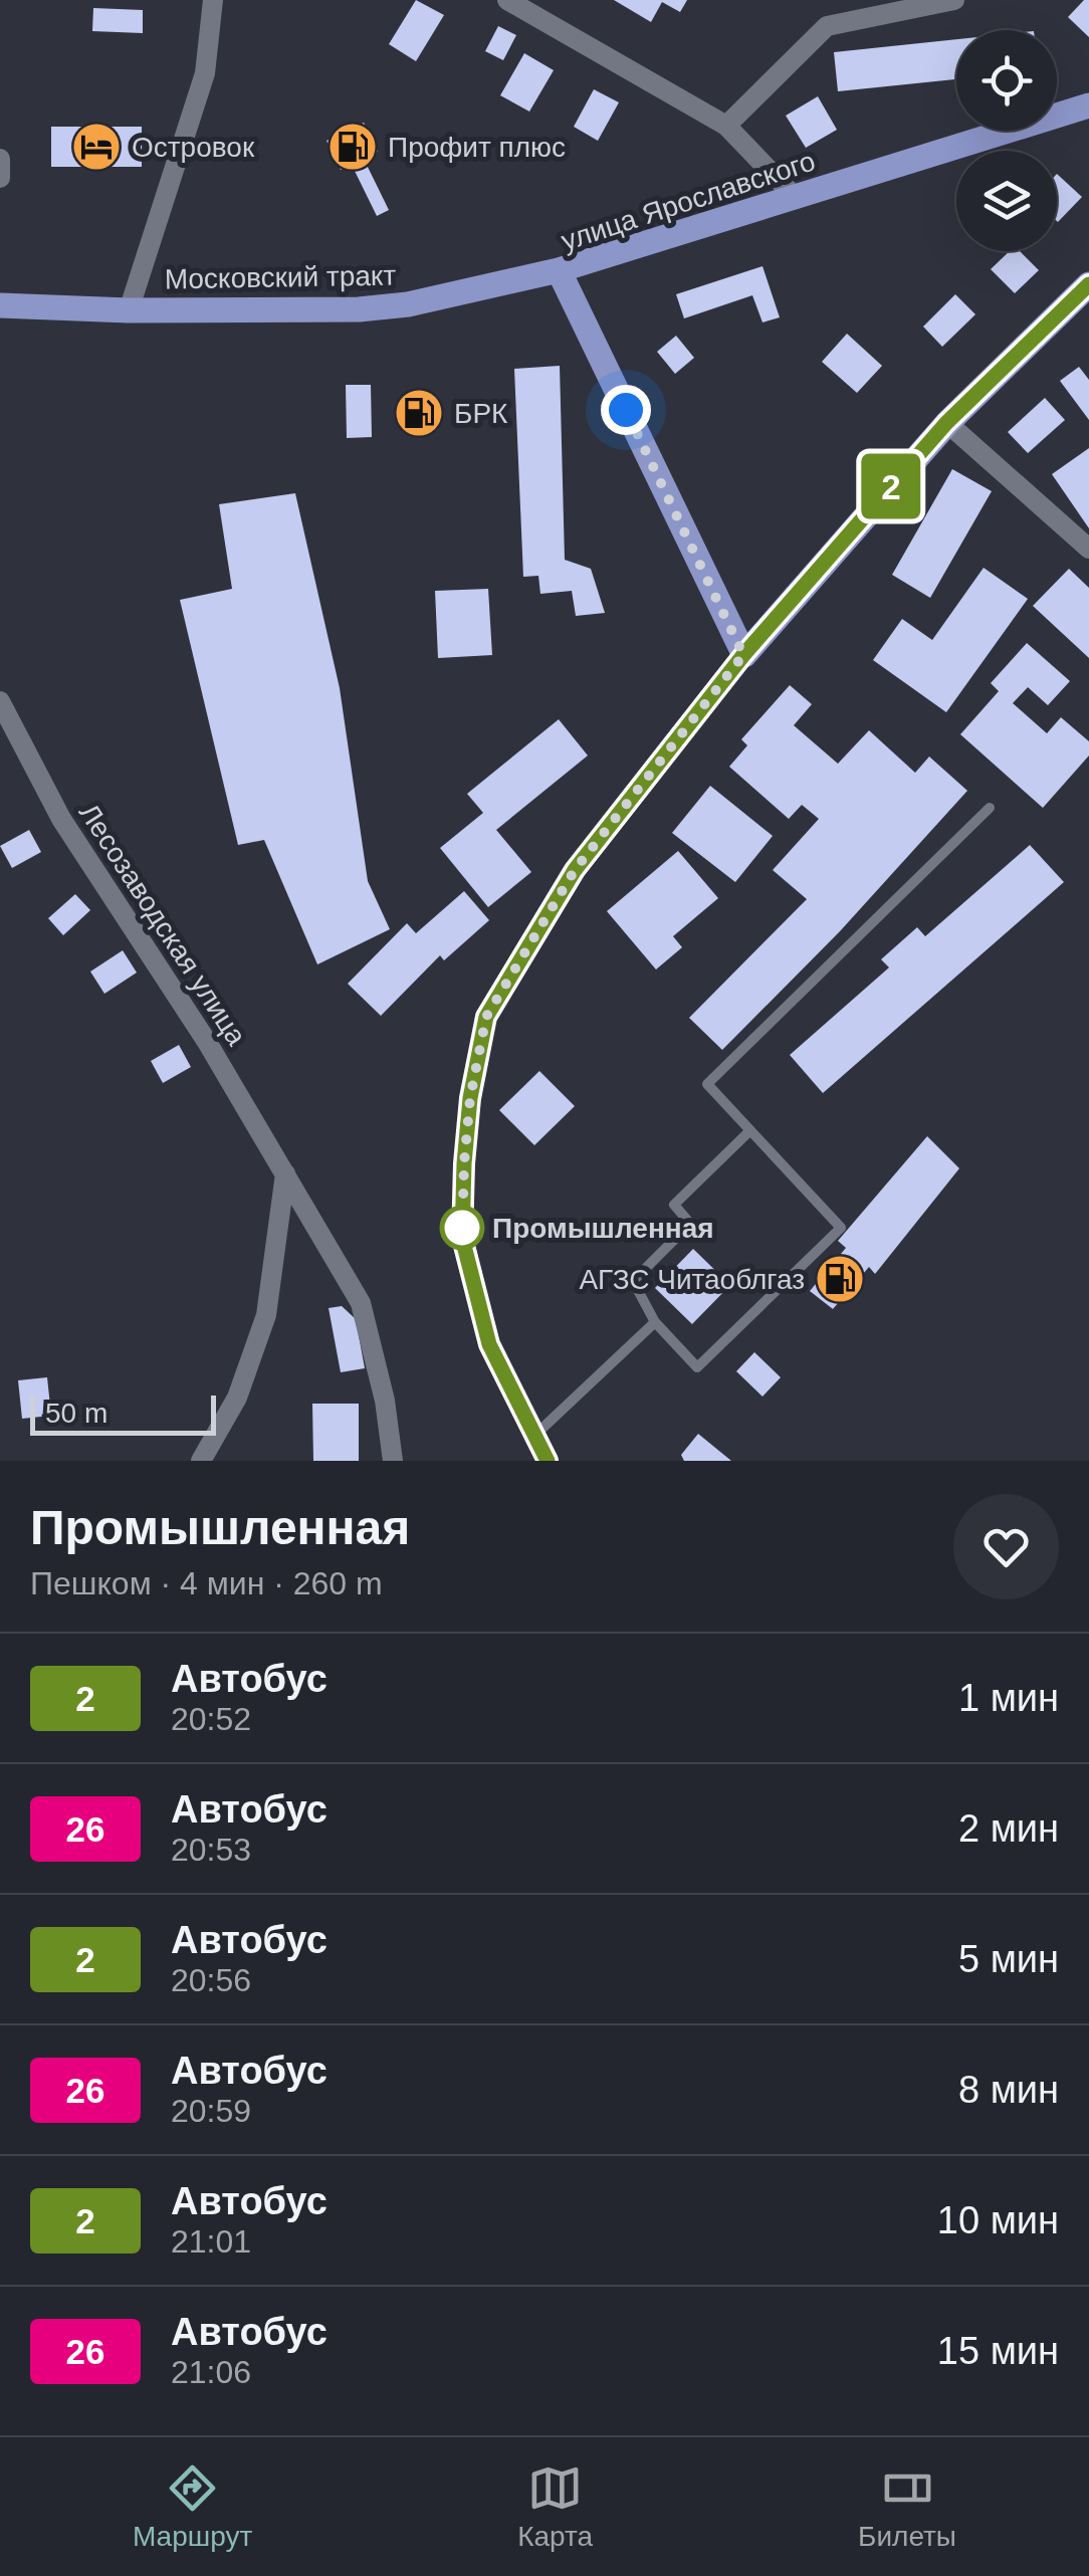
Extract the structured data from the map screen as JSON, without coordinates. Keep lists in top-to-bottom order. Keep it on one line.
{"streets":{"main road":["улица Ярославского","Московский тракт"],"street":["Лесозаводская улица"]},"crossings":[["улица Ярославского","Московский тракт"]],"places":{"hotel":["Островок"],"fuel station":["Профит плюс","БРК","АГЗС Читаоблгаз"],"other":["Промышленная"]},"lines":["bus line 2"],"scale_bar":"50 m","page":{"on_map":"2","scale":"50 m","heading":["Промышленная","Пешком · 4 мин · 260 m"],"list":[{"mark":"2","name":"Автобус","note":"20:52","value":"1 мин"},{"mark":"26","name":"Автобус","note":"20:53","value":"2 мин"},{"mark":"2","name":"Автобус","note":"20:56","value":"5 мин"},{"mark":"26","name":"Автобус","note":"20:59","value":"8 мин"},{"mark":"2","name":"Автобус","note":"21:01","value":"10 мин"},{"mark":"26","name":"Автобус","note":"21:06","value":"15 мин"}],"tabs":["Маршрут","Карта","Билеты"]}}
